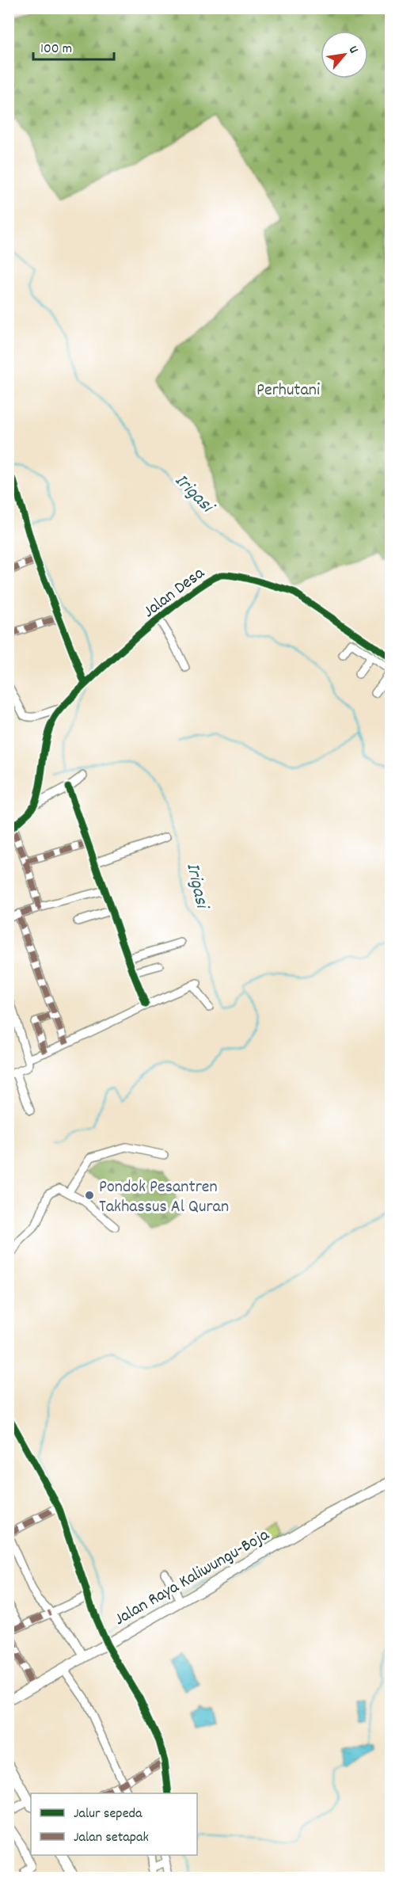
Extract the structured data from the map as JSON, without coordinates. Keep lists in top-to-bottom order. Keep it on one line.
{"streets":{"main road":["Jalan Raya Kaliwungu-Boja"],"street":["Jalan Desa"]},"water":["Irigasi"],"parks":["Perhutani"],"places":["Pondok Pesantren Takhassus Al Quran"],"legend":["Jalur sepeda","Jalan setapak"],"scale_bar":"100 m","north":"top right"}
